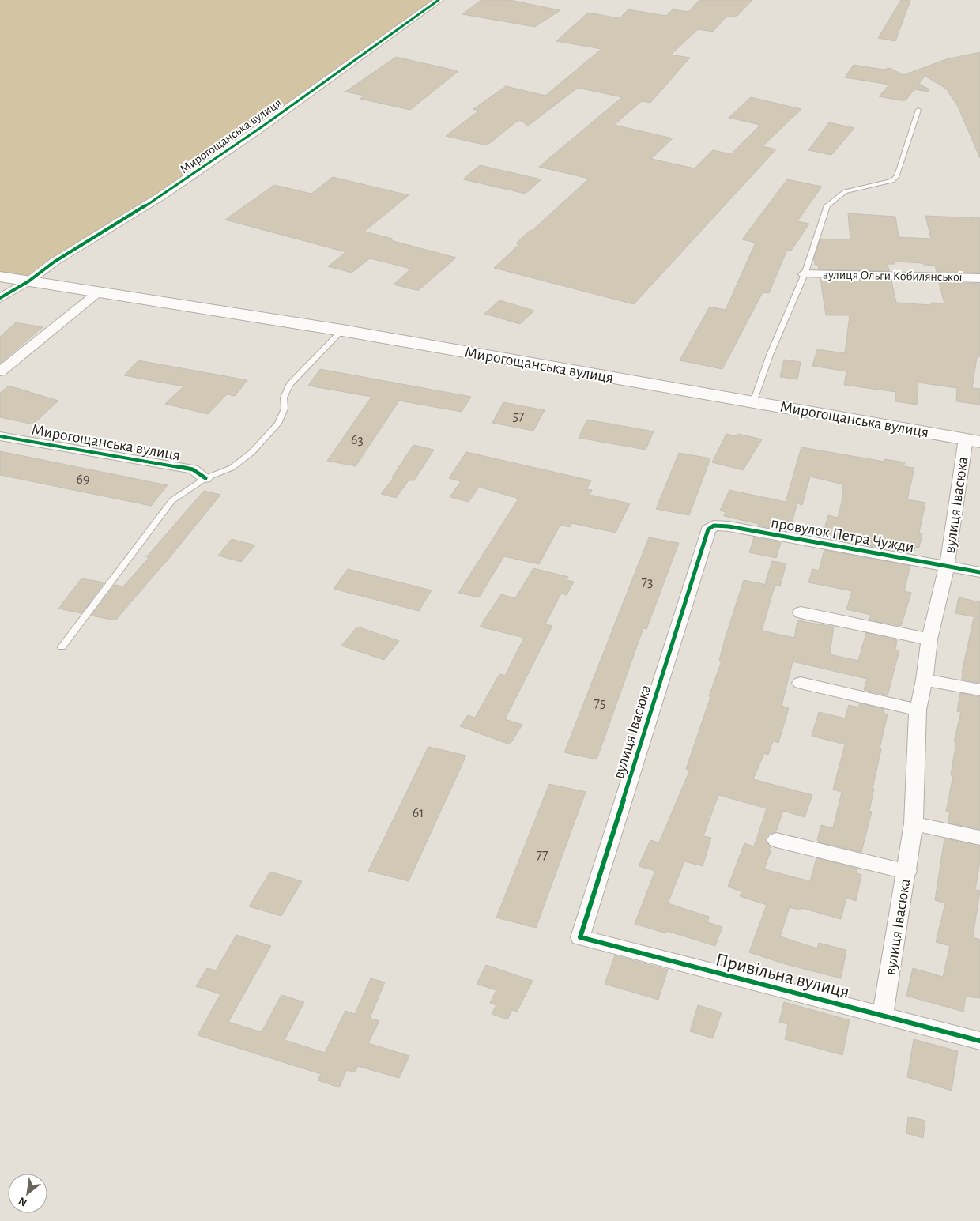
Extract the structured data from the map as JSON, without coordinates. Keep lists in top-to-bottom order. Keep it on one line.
{"streets":{"main road":["Мирогощанська вулиця"],"street":["вулиця Ольги Кобилянської","вулиця Івасюка","провулок Петра Чужди","Привільна вулиця"]},"crossings":[["Мирогощанська вулиця","вулиця Івасюка"],["вулиця Івасюка","провулок Петра Чужди"],["вулиця Івасюка","Привільна вулиця"]],"house_numbers":["57","63","69","73","75","61","77"],"north":"bottom left"}
